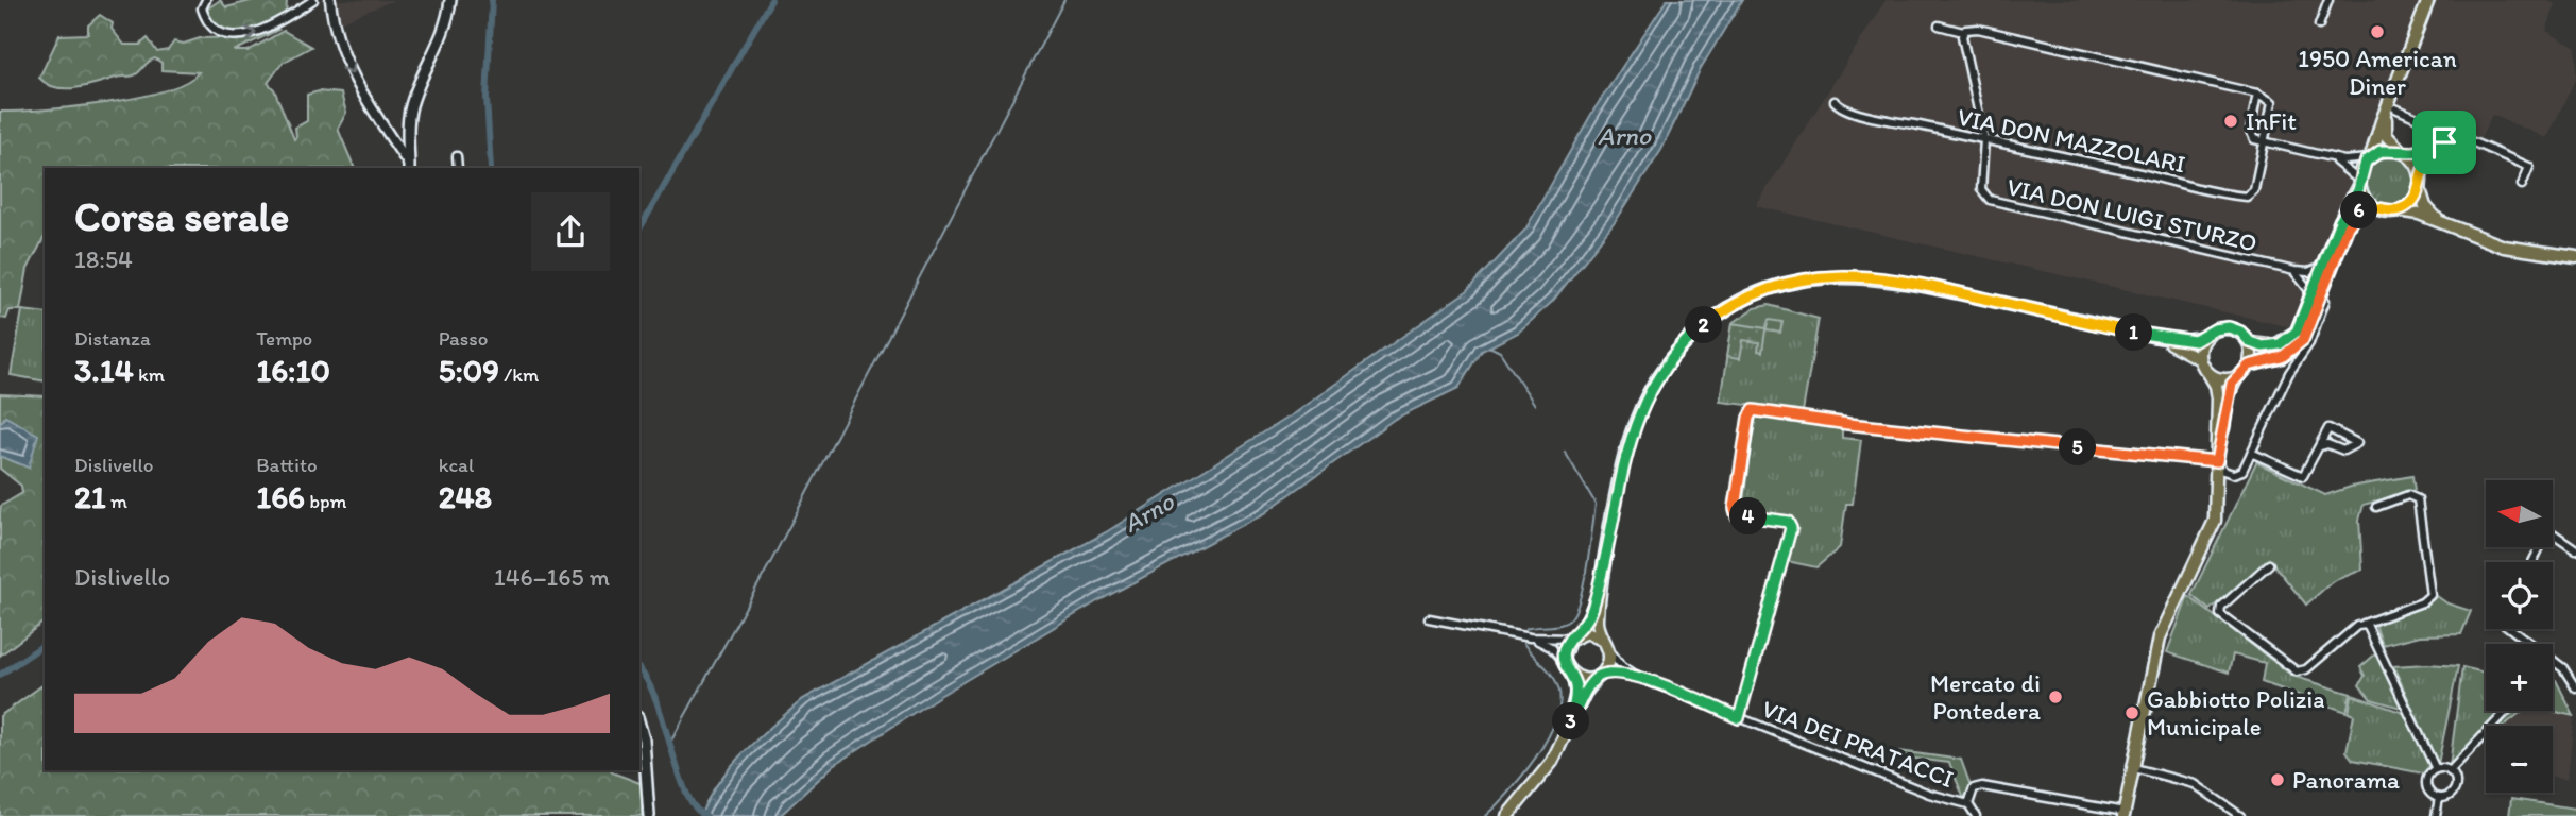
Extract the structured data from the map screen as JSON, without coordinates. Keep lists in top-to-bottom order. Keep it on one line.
{"streets":{"street":["VIA DON MAZZOLARI","VIA DON LUIGI STURZO","VIA DEI PRATACCI"]},"crossings":[["VIA DON MAZZOLARI","VIA DON LUIGI STURZO"]],"water":["Arno"],"places":["1950 American Diner","InFit","Mercato di Pontedera","Gabbiotto Polizia Municipale","Panorama"],"north":"left","page":{"heading":["Corsa serale","18:54"],"pins":["6","2","1","5","4","3"],"stats":[["Distanza","3.14 km"],["Tempo","16:10"],["Passo","5:09 /km"],["Dislivello","21 m"],["Battito","166 bpm"],["kcal","248"]],"map_buttons":["+","−"],"chart":["Dislivello","146–165 m"]}}
